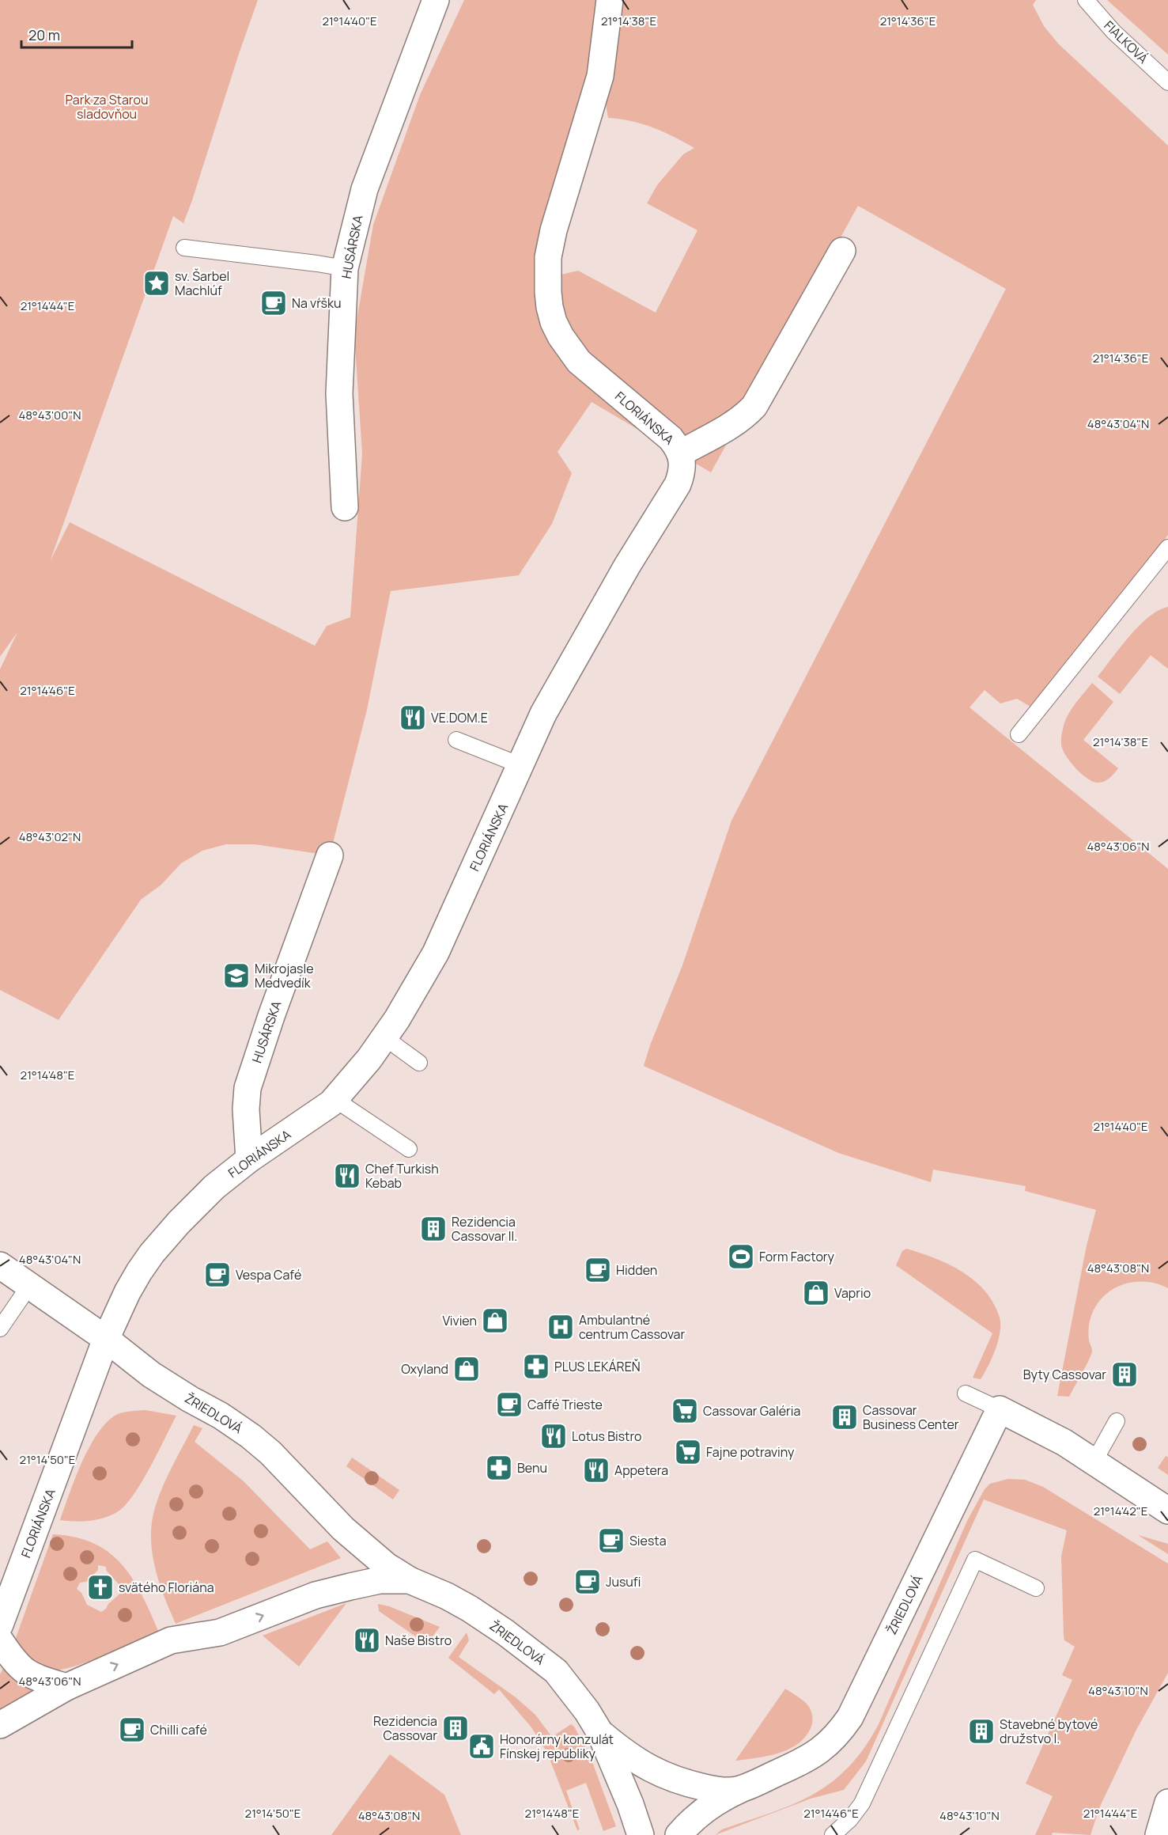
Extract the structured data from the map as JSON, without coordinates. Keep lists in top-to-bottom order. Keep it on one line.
{"streets":{"street":["HUSÁRSKA","FLORIÁNSKA","ŽRIEDLOVÁ"],"lane":["FIALKOVÁ"]},"crossings":[["HUSÁRSKA","FLORIÁNSKA"],["FLORIÁNSKA","ŽRIEDLOVÁ"]],"parks":["Park za Starou sladovňou"],"places":{"place":["sv. Šarbel Machlúf"],"cafe":["Na vŕšku","Hidden","Vespa Café","Caffé Trieste","Siesta","Jusufi","Chilli café"],"restaurant":["VE.DOM.E","Chef Turkish Kebab","Lotus Bistro","Appetera","Naše Bistro"],"school or university":["Mikrojasle Medvedík"],"building":["Rezidencia Cassovar II.","Byty Cassovar","Cassovar Business Center","Rezidencia Cassovar","Stavebné bytové družstvo I."],"sports":["Form Factory"],"shop":["Vaprio","Vivien","Oxyland"],"hospital":["Ambulantné centrum Cassovar"],"pharmacy":["PLUS LEKÁREŇ","Benu"],"supermarket":["Cassovar Galéria","Fajne potraviny"],"church":["svätého Floriána"],"public building":["Honorárny konzulát Fínskej republiky"]},"scale_bar":"20 m","coordinates":["21°14'40\"E","21°14'38\"E","21°14'36\"E","21°14'44\"E","48°43'00\"N","48°43'04\"N","21°14'46\"E","48°43'02\"N","48°43'06\"N","21°14'48\"E","48°43'08\"N","21°14'50\"E","21°14'42\"E","48°43'10\"N"]}
